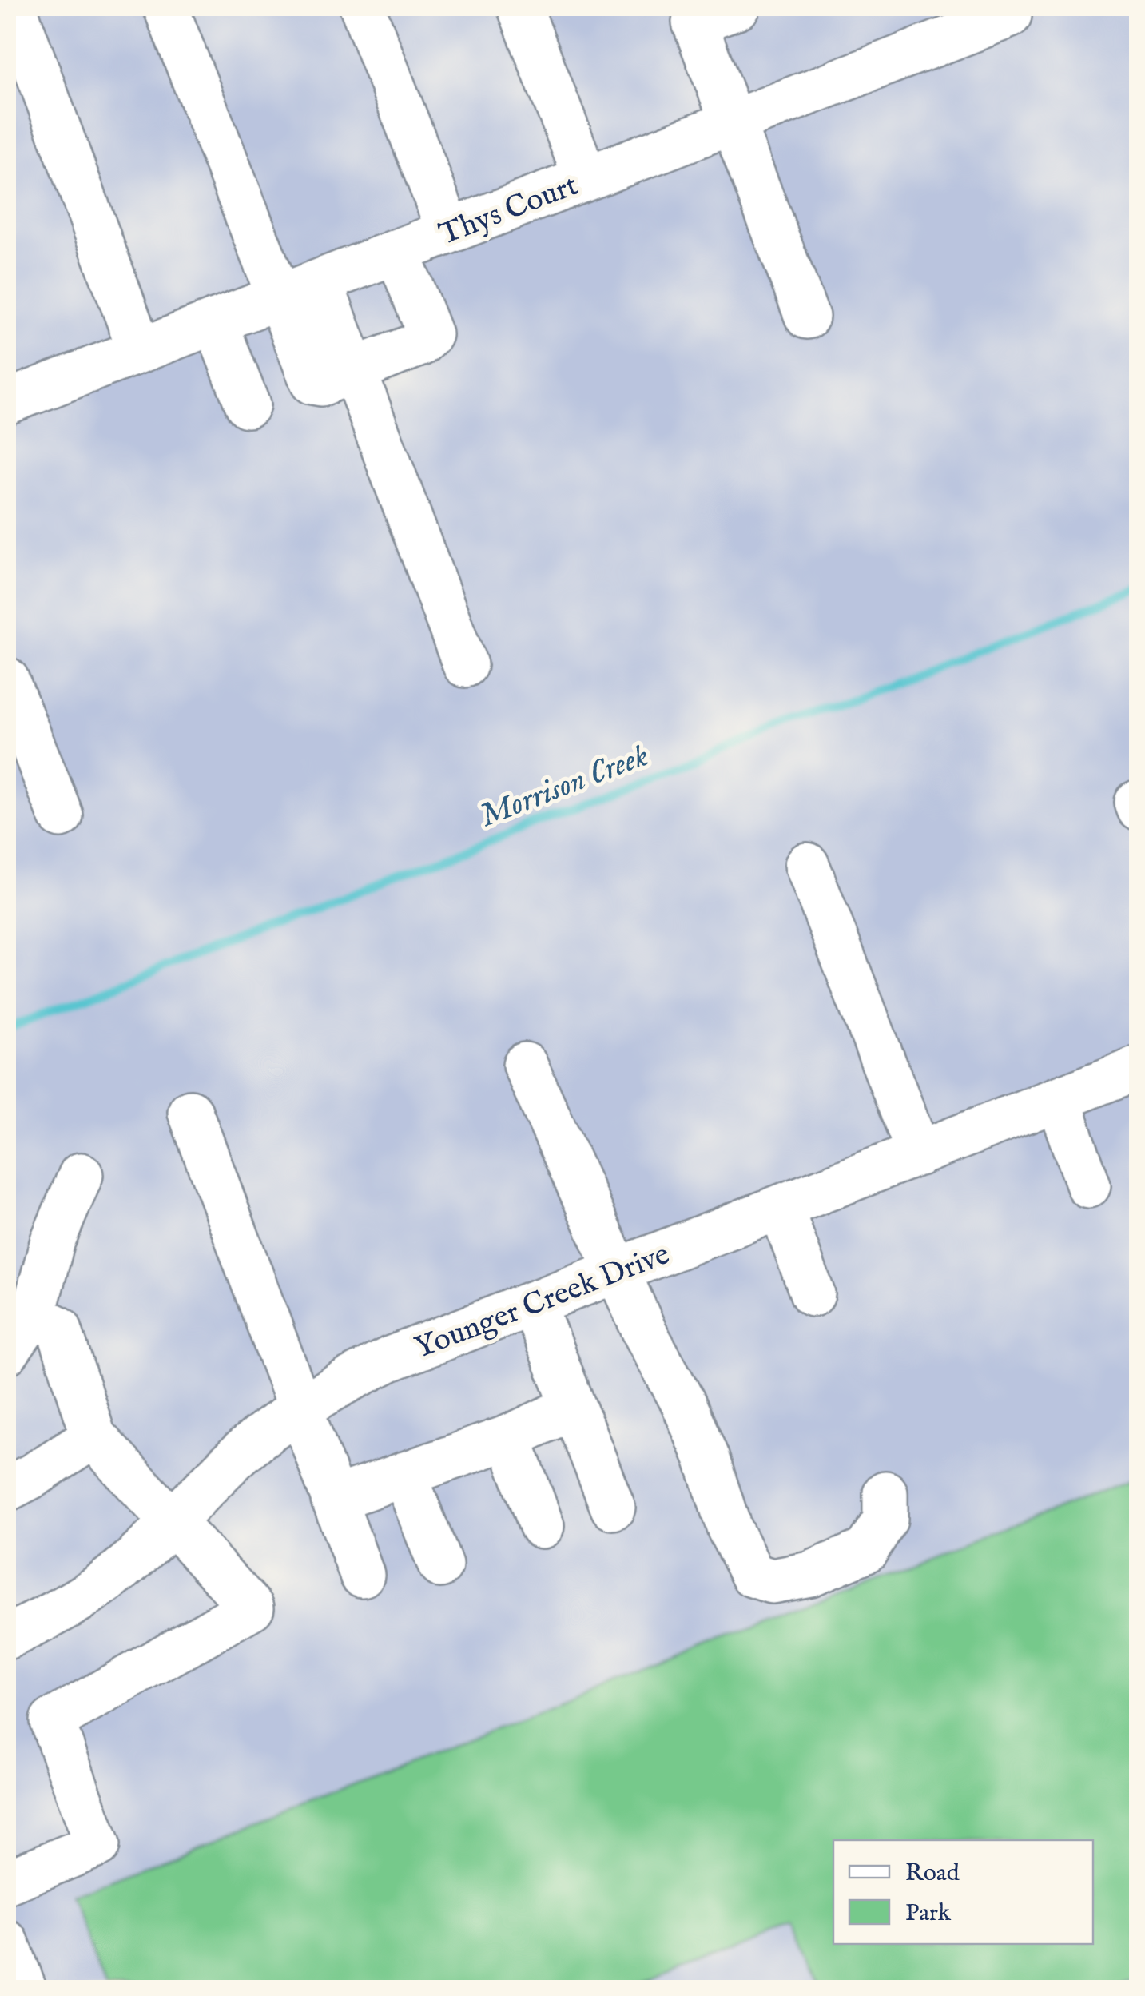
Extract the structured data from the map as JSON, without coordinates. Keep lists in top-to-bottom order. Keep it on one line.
{"streets":{"street":["Thys Court","Younger Creek Drive"]},"water":["Morrison Creek"],"legend":["Road","Park"]}
